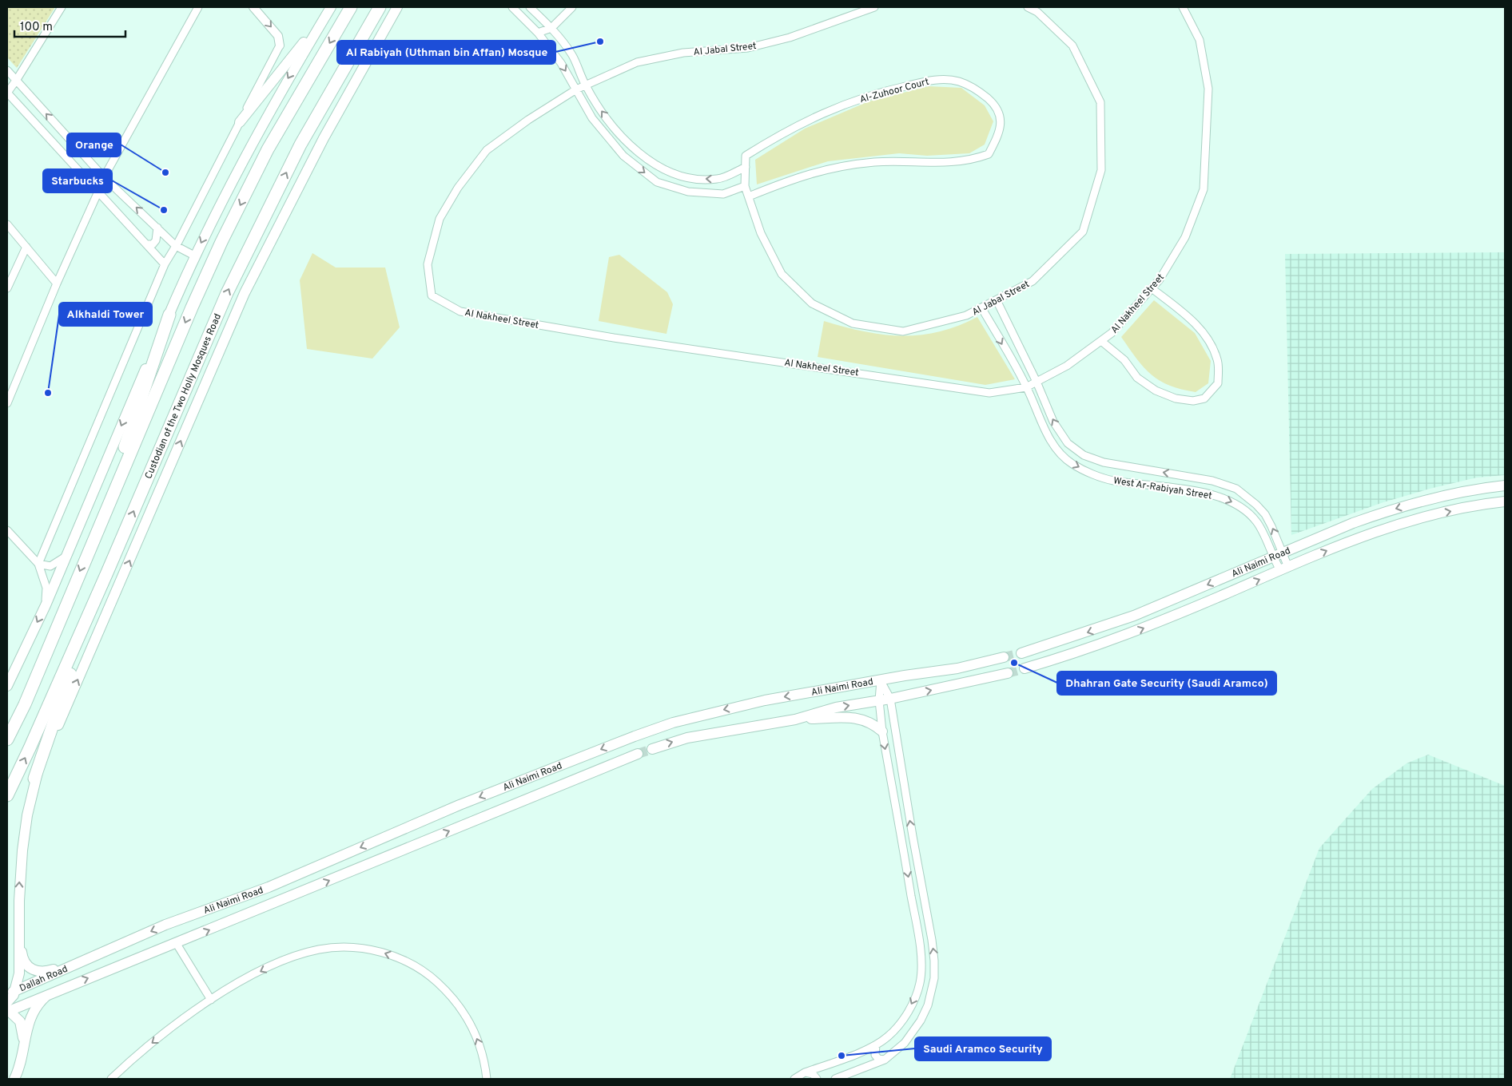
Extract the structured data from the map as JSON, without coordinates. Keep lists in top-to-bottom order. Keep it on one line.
{"streets":{"highway":["Custodian of the Two Holly Mosques Road"],"main road":["Ali Naimi Road","Dallah Road"],"street":["Al Jabal Street","Al-Zuhoor Court","Al Nakheel Street","West Ar-Rabiyah Street"]},"crossings":[["Al Jabal Street","Al-Zuhoor Court"],["Al Jabal Street","Al Nakheel Street"],["Al Jabal Street","West Ar-Rabiyah Street"],["Al Nakheel Street","West Ar-Rabiyah Street"],["West Ar-Rabiyah Street","Ali Naimi Road"],["Ali Naimi Road","Dallah Road"]],"places":["Al Rabiyah (Uthman bin Affan) Mosque","Orange","Starbucks","Alkhaldi Tower","Dhahran Gate Security (Saudi Aramco)","Saudi Aramco Security"],"scale_bar":"100 m"}
